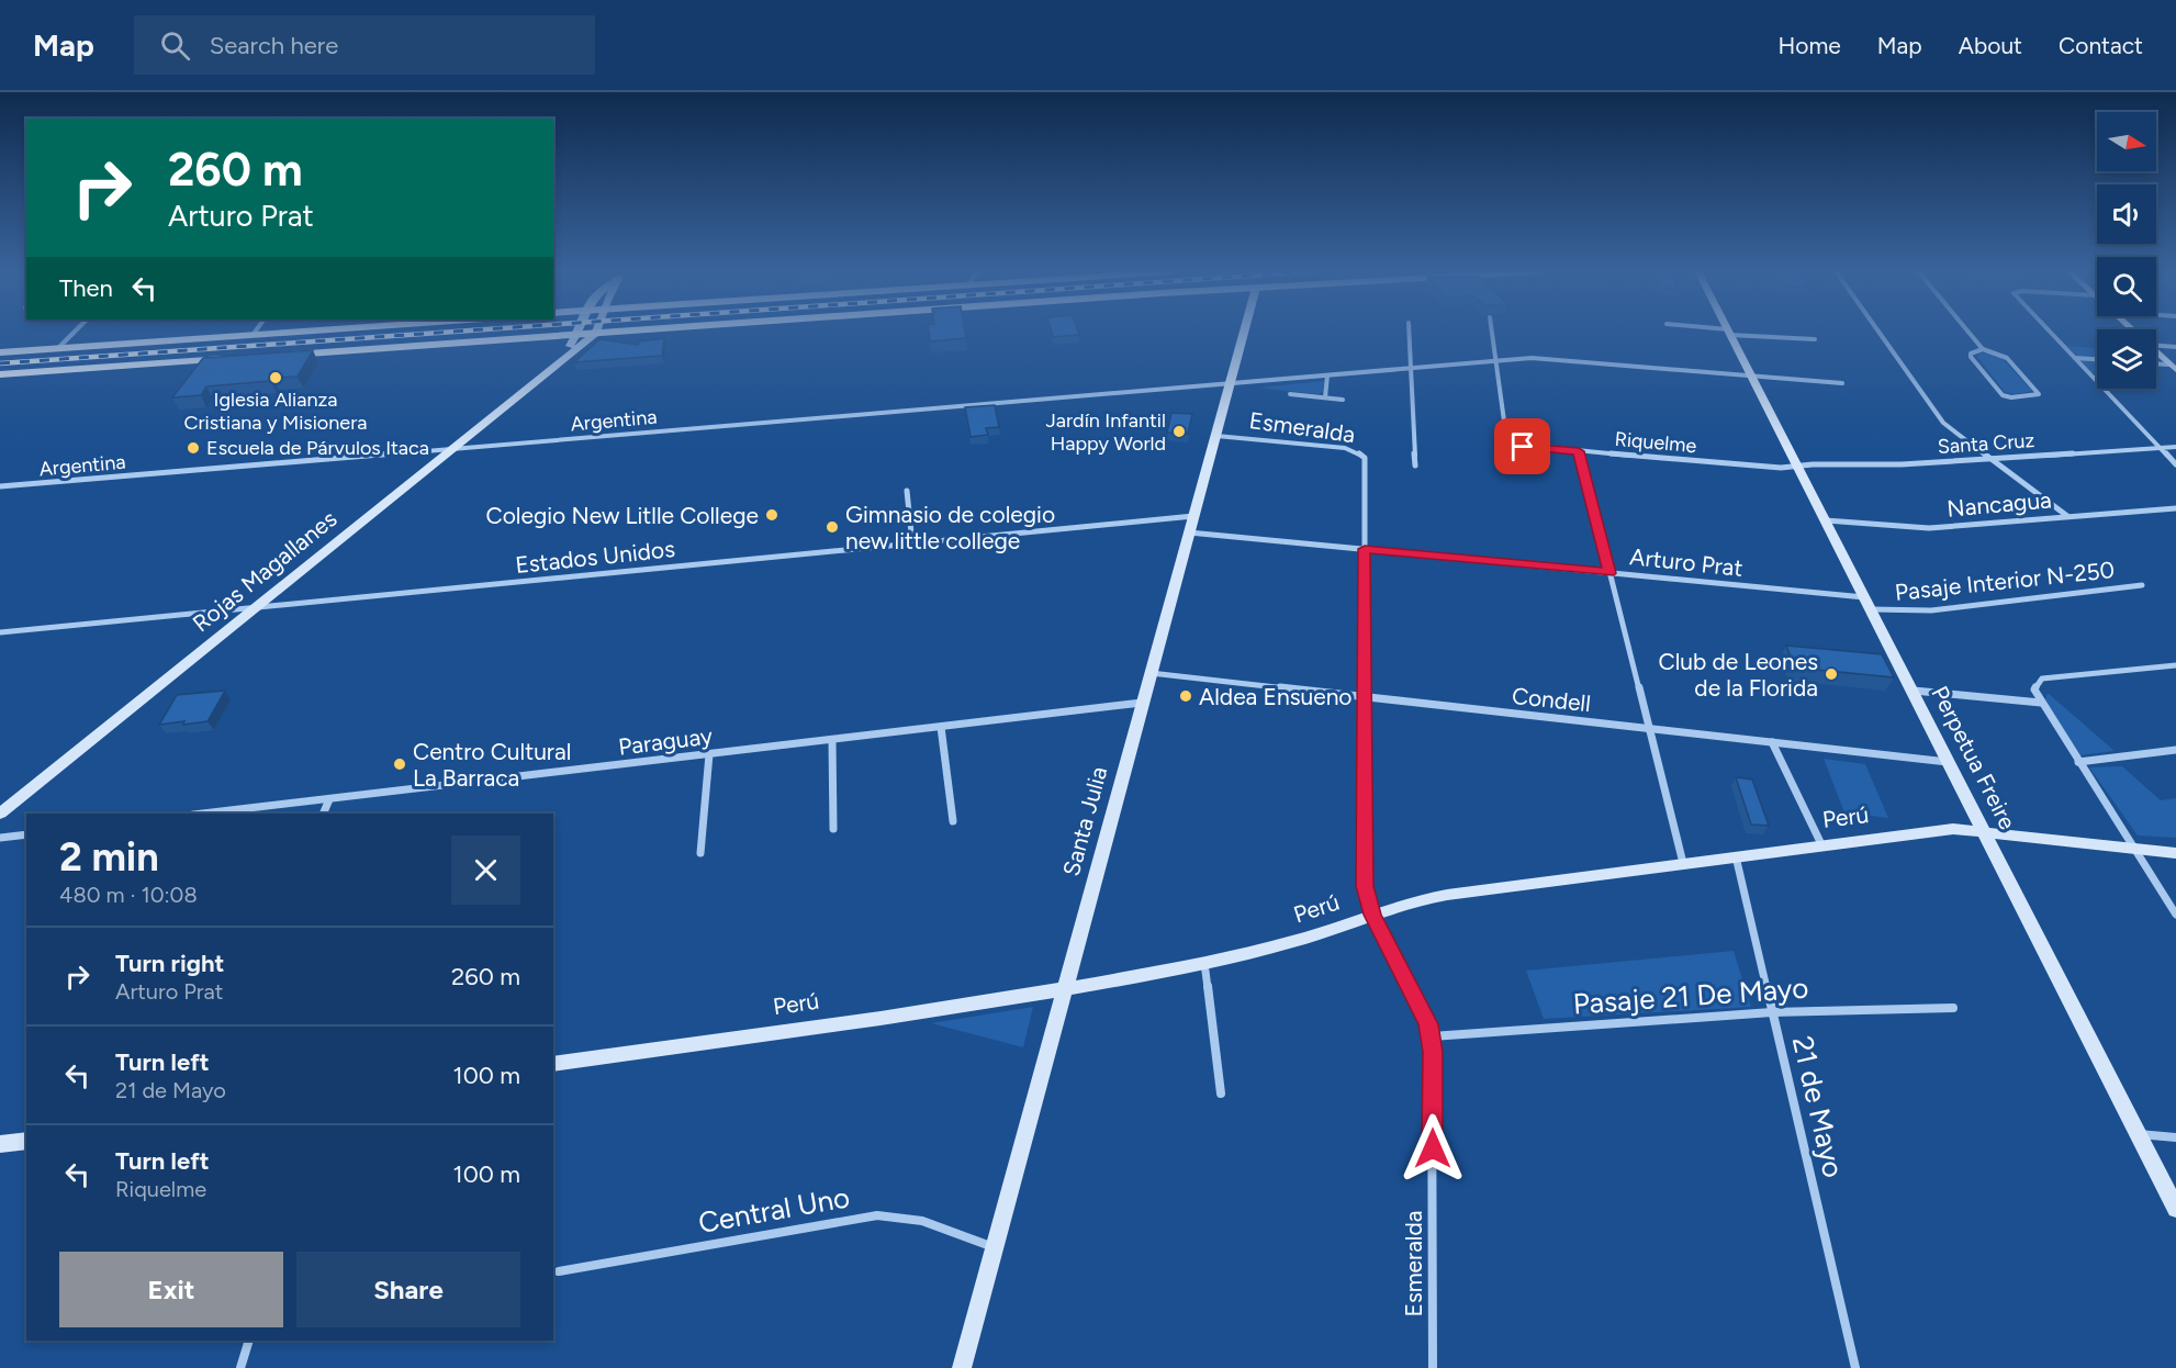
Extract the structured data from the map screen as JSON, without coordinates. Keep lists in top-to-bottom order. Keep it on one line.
{"streets":{"street":["Argentina","Esmeralda","Riquelme","Santa Cruz","Nancagua","Estados Unidos","Arturo Prat","Rojas Magallanes","Pasaje Interior N-250","Condell","Paraguay","Perpetua Freire","Perú","Santa Julia","Pasaje 21 De Mayo","21 de Mayo","Central Uno"]},"crossings":[["Argentina","Riquelme"],["Argentina","Rojas Magallanes"],["Argentina","Perpetua Freire"],["Argentina","Santa Julia"],["Esmeralda","Arturo Prat"],["Esmeralda","Condell"],["Esmeralda","Perú"],["Esmeralda","Santa Julia"],["Esmeralda","Pasaje 21 De Mayo"],["Riquelme","Santa Cruz"],["Riquelme","Perpetua Freire"],["Santa Cruz","Perpetua Freire"],["Nancagua","Perpetua Freire"],["Estados Unidos","Rojas Magallanes"],["Estados Unidos","Santa Julia"],["Arturo Prat","Perpetua Freire"],["Arturo Prat","Santa Julia"],["Pasaje Interior N-250","Perpetua Freire"],["Condell","Perpetua Freire"],["Condell","Santa Julia"],["Paraguay","Santa Julia"],["Perpetua Freire","Perú"],["Perú","Santa Julia"],["Perú","21 de Mayo"],["Santa Julia","Central Uno"],["Pasaje 21 De Mayo","21 de Mayo"]],"places":["Iglesia Alianza Cristiana y Misionera","Jardín Infantil Happy World","Escuela de Párvulos Itaca","Colegio New Litlle College","Gimnasio de colegio new little college","Club de Leones de la Florida","Aldea Ensueno","Centro Cultural La Barraca"],"north":"right","page":{"header":"Map","search":"Search here","nav":["Home","Map","About","Contact"],"turn":["260 m","Arturo Prat"],"then":"Then","heading":["2 min","480 m · 10:08"],"list":[{"name":"Turn right","note":"Arturo Prat","value":"260 m"},{"name":"Turn left","note":"21 de Mayo","value":"100 m"},{"name":"Turn left","note":"Riquelme","value":"100 m"}],"buttons":["Exit","Share"]}}
